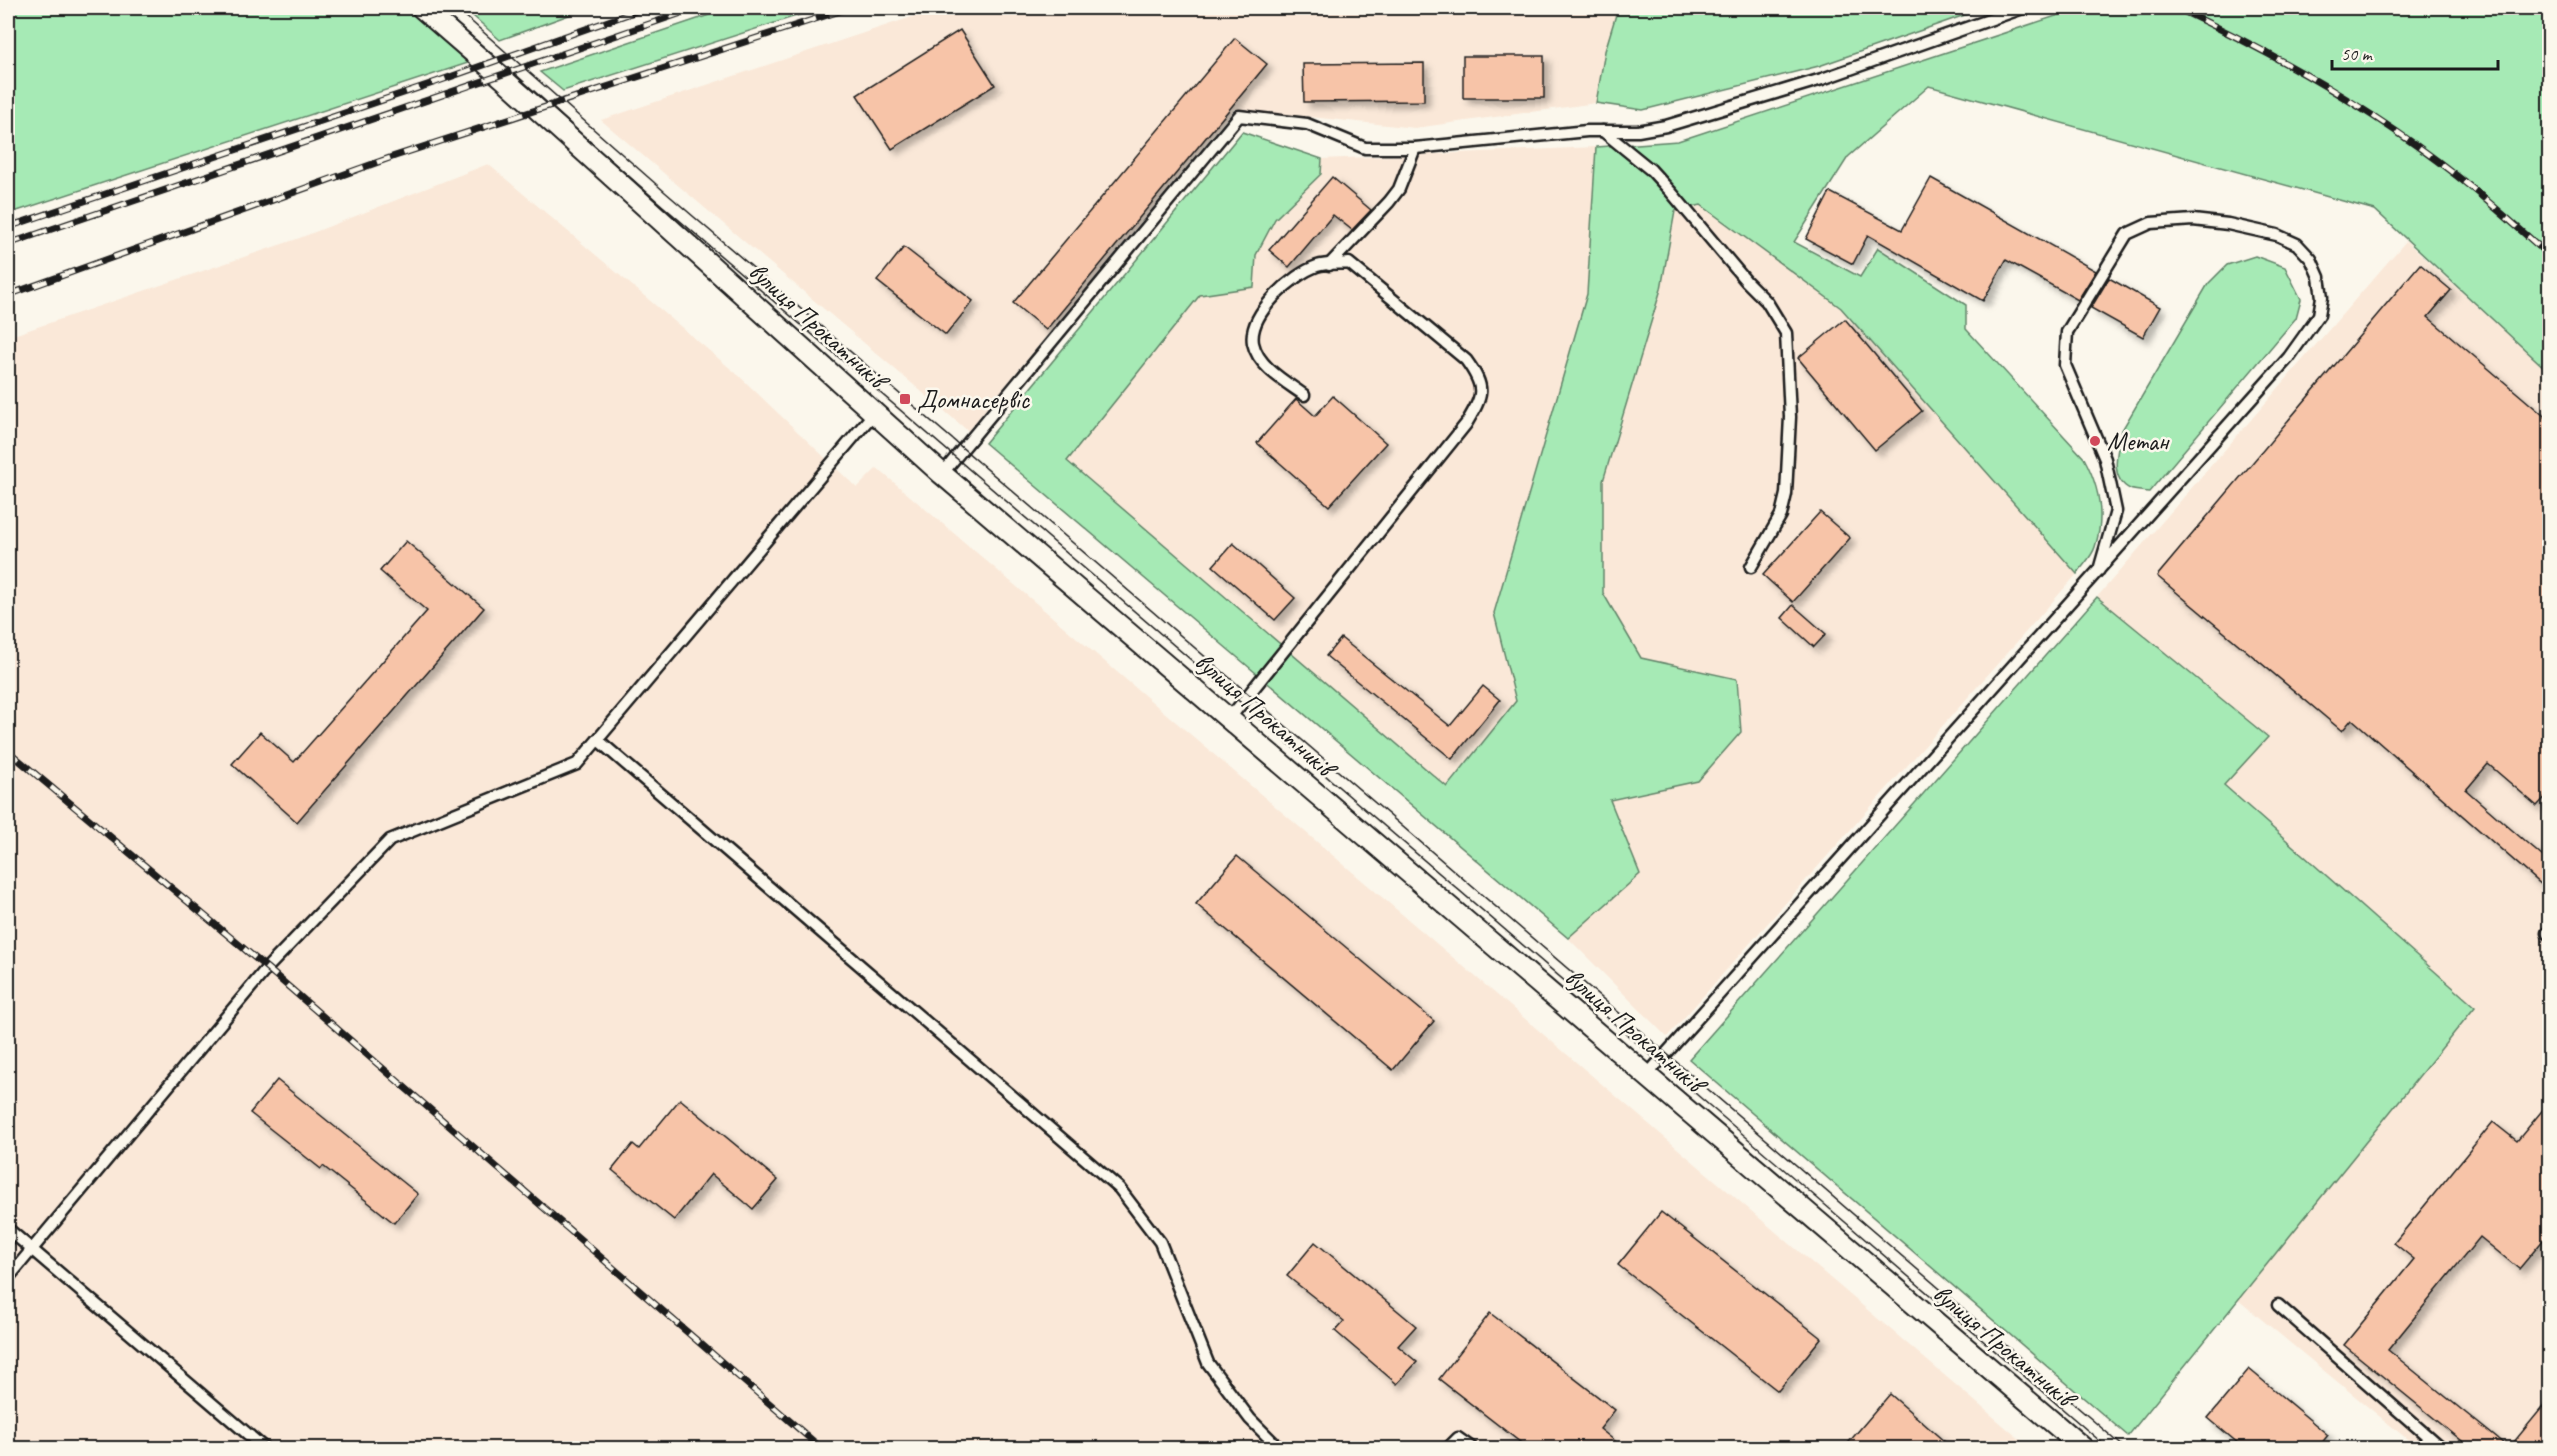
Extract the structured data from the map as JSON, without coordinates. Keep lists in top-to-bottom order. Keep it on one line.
{"streets":{"street":["вулиця Прокатників"]},"places":{"transit":["Домнасервіс"],"other":["Метан"]},"scale_bar":"50 m"}
